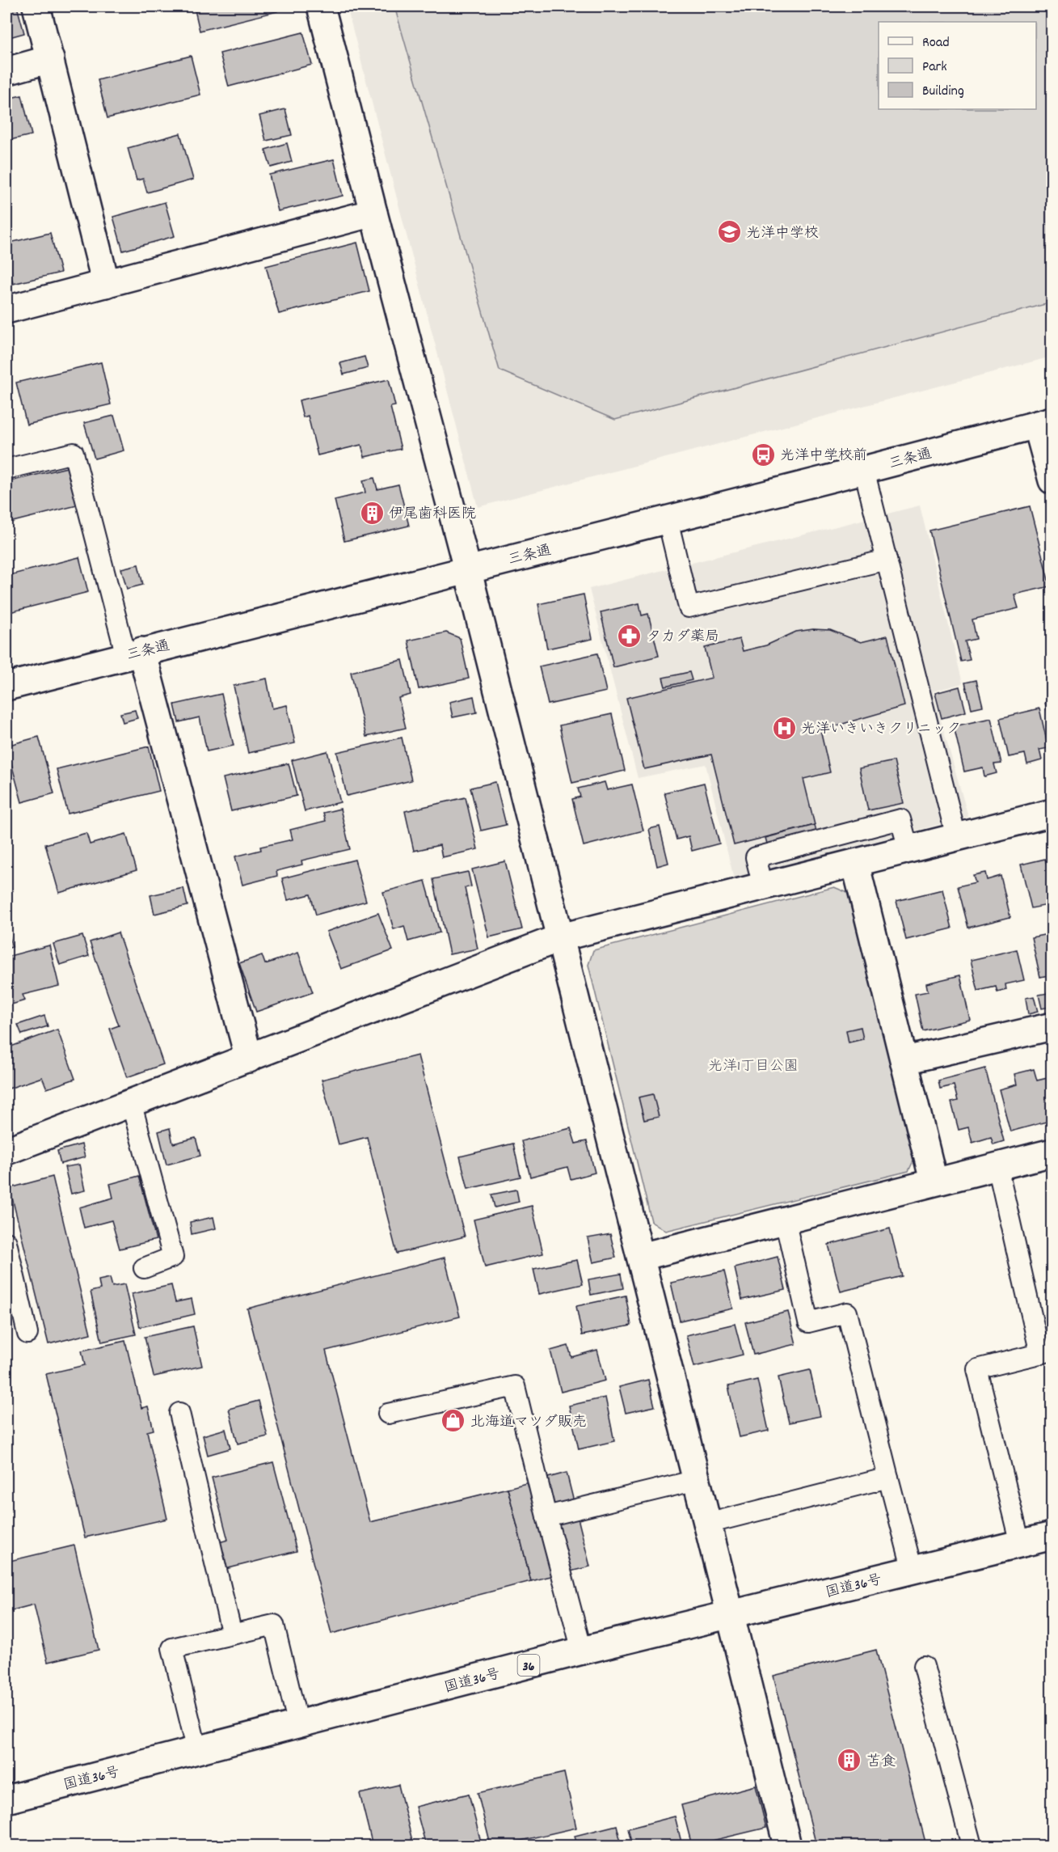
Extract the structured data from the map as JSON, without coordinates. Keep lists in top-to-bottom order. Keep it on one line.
{"streets":{"main road":["三条通","国道36号","36"]},"parks":["光洋1丁目公園"],"places":{"school or university":["光洋中学校"],"bus stop":["光洋中学校前"],"building":["伊尾歯科医院","苫食"],"pharmacy":["タカダ薬局"],"hospital":["光洋いきいきクリニック"],"shop":["北海道マツダ販売"]},"legend":["Road","Park","Building"]}
